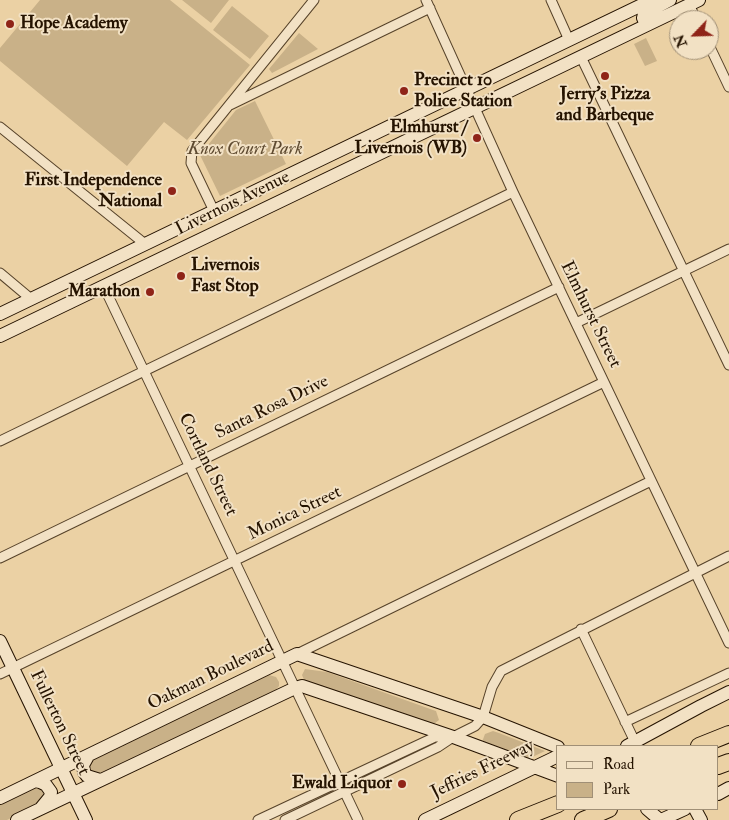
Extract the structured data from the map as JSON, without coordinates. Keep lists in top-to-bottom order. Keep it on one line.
{"streets":{"main road":["Livernois Avenue","Oakman Boulevard","Fullerton Street","Jeffries Freeway"],"street":["Elmhurst Street","Santa Rosa Drive","Cortland Street","Monica Street"]},"crossings":[["Livernois Avenue","Elmhurst Street"],["Livernois Avenue","Cortland Street"],["Elmhurst Street","Santa Rosa Drive"],["Elmhurst Street","Monica Street"],["Santa Rosa Drive","Cortland Street"],["Cortland Street","Monica Street"],["Cortland Street","Oakman Boulevard"],["Monica Street","Fullerton Street"],["Oakman Boulevard","Fullerton Street"]],"parks":["Knox Court Park"],"places":["Hope Academy","Jerry's Pizza and Barbeque","Precinct 10 Police Station","Elmhurst / Livernois (WB)","First Independence National","Livernois Fast Stop","Marathon","Ewald Liquor"],"legend":["Road","Park"],"north":"bottom left"}
